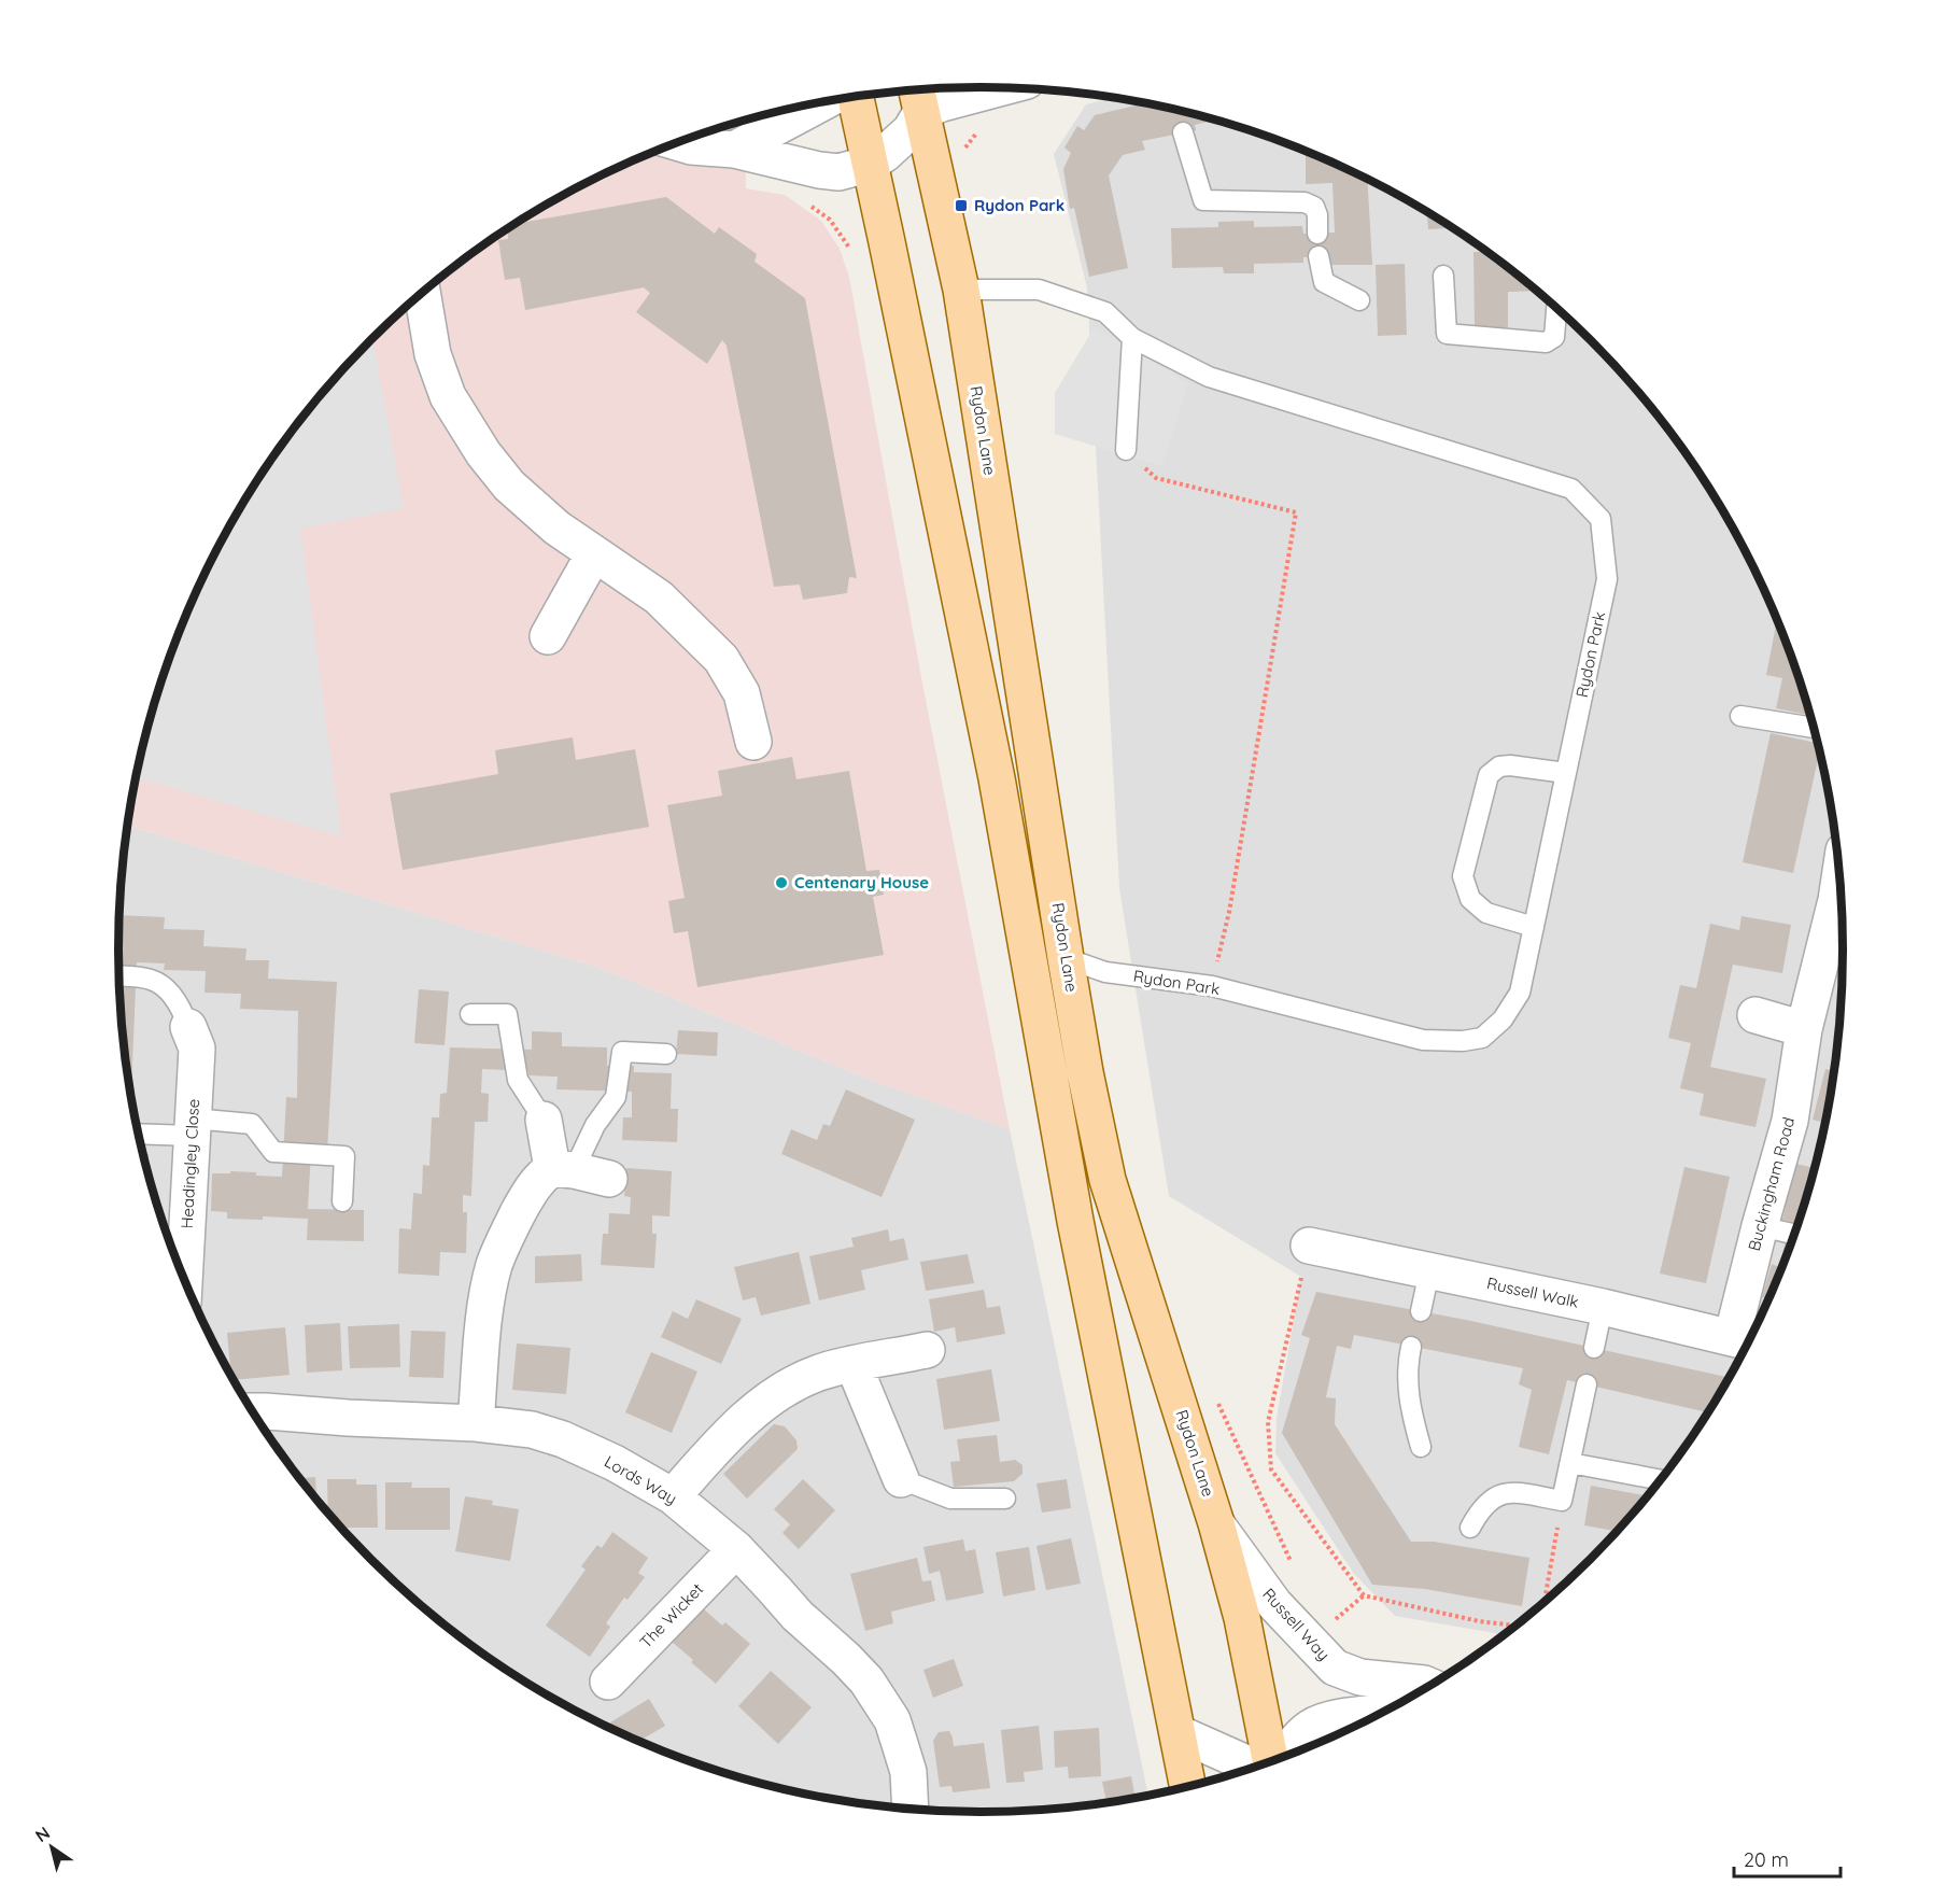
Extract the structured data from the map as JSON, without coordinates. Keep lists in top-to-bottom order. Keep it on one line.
{"streets":{"main road":["Rydon Lane"],"street":["Headingley Close","Buckingham Road","Russell Walk","Lords Way","The Wicket","Russell Way"],"lane":["Rydon Park"]},"crossings":[["Rydon Lane","Rydon Park"],["Rydon Lane","Russell Way"],["Buckingham Road","Russell Walk"],["Lords Way","The Wicket"]],"places":{"transit":["Rydon Park"],"other":["Centenary House"]},"scale_bar":"20 m","north":"top left"}
